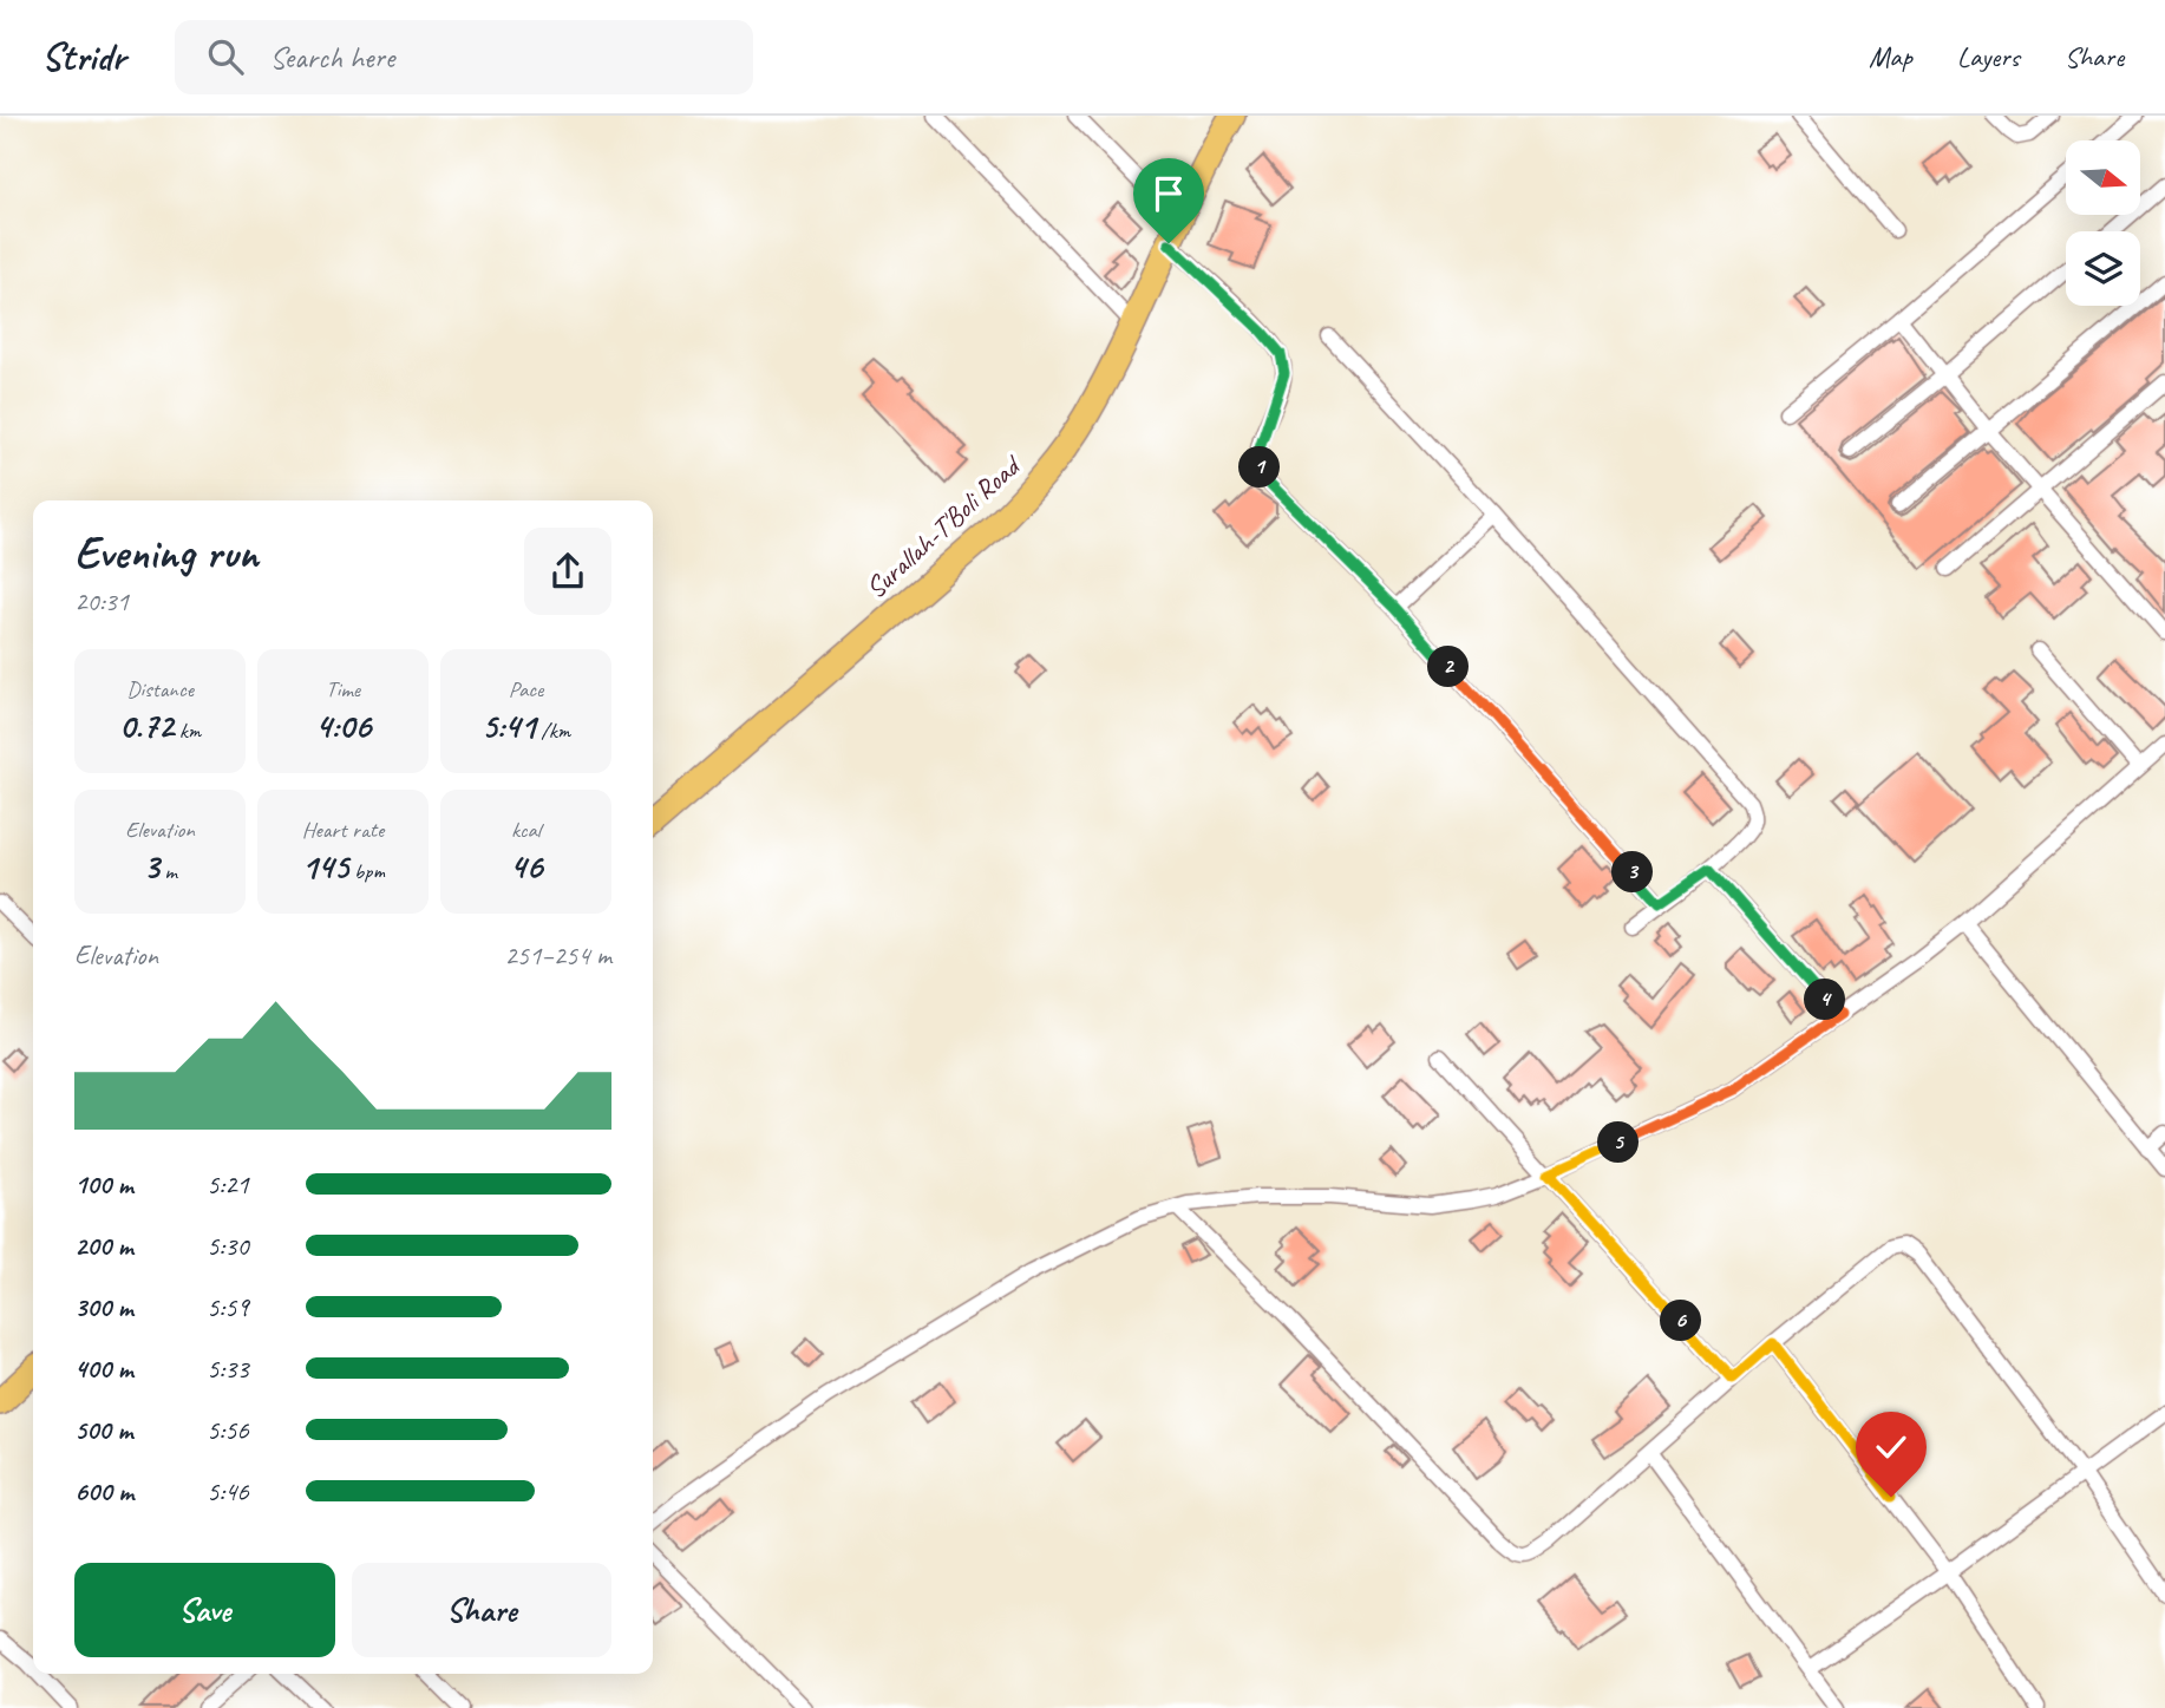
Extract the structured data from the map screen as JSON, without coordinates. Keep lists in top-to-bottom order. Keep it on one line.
{"streets":{"main road":["Surallah-T'Boli Road"]},"north":"right","page":{"header":"Stridr","search":"Search here","nav":["Map","Layers","Share"],"pins":["1","2","3","4","5","6"],"heading":["Evening run","20:31"],"stats":[["Distance","0.72 km"],["Time","4:06"],["Pace","5:41 /km"],["Elevation","3 m"],["Heart rate","145 bpm"],["kcal","46"]],"chart":["Elevation","251–254 m"],"list":[{"name":"100 m","note":"5:21"},{"name":"200 m","note":"5:30"},{"name":"300 m","note":"5:59"},{"name":"400 m","note":"5:33"},{"name":"500 m","note":"5:56"},{"name":"600 m","note":"5:46"}],"buttons":["Save","Share"]}}
